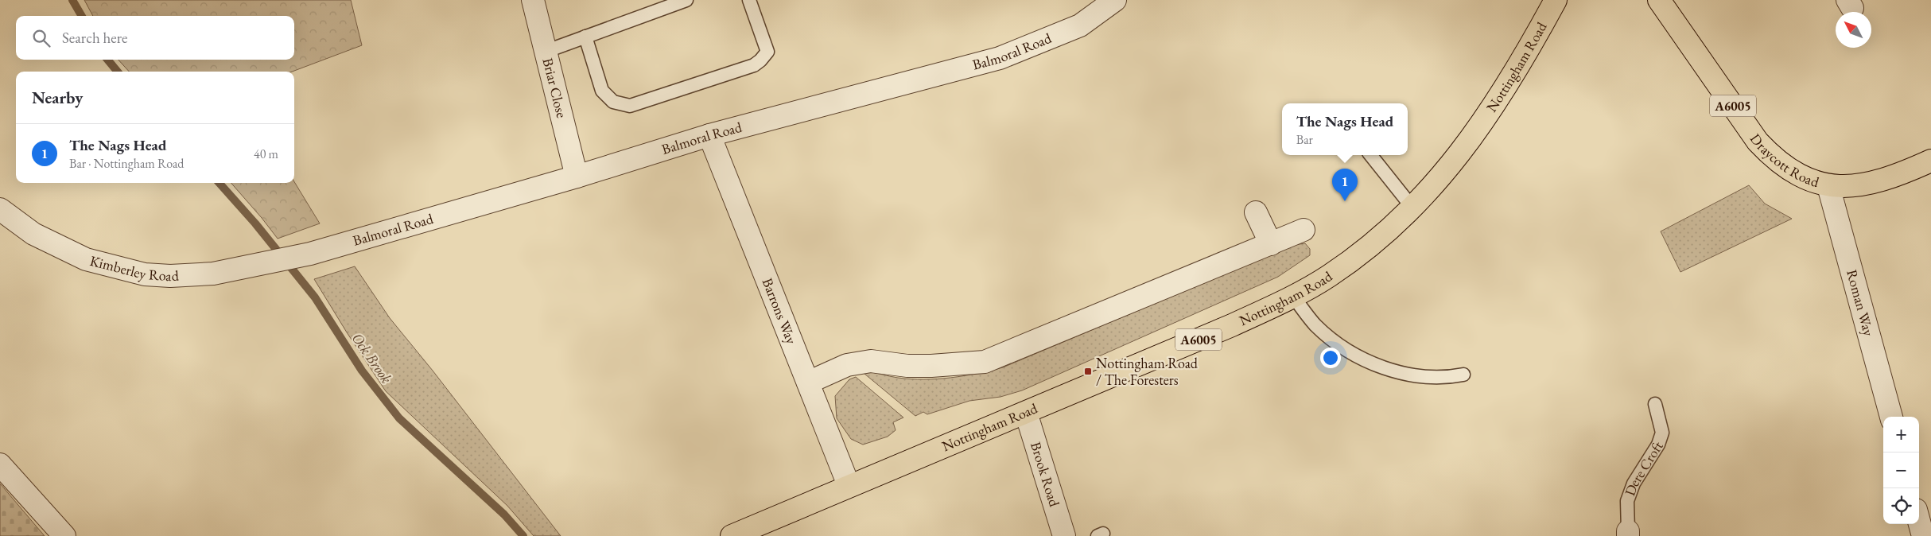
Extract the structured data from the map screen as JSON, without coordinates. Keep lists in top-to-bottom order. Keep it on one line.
{"streets":{"main road":["Nottingham Road","A6005","Draycott Road"],"street":["Balmoral Road","Briar Close","Kimberley Road","Roman Way","Barrons Way","Brook Road"],"lane":["Dere Croft"]},"crossings":[["Balmoral Road","Briar Close"],["Balmoral Road","Kimberley Road"],["Balmoral Road","Barrons Way"],["Nottingham Road","Barrons Way"],["Nottingham Road","Brook Road"],["Draycott Road","Roman Way"]],"water":["Ock Brook"],"places":{"transit":["Nottingham Road / The Foresters"]},"north":"top left","page":{"search":"Search here","heading":"Nearby","popup":["The Nags Head","Bar"],"list":[{"mark":"1","name":"The Nags Head","note":"Bar · Nottingham Road","value":"40 m"}],"pins":"1","map_buttons":["+","−"]}}
